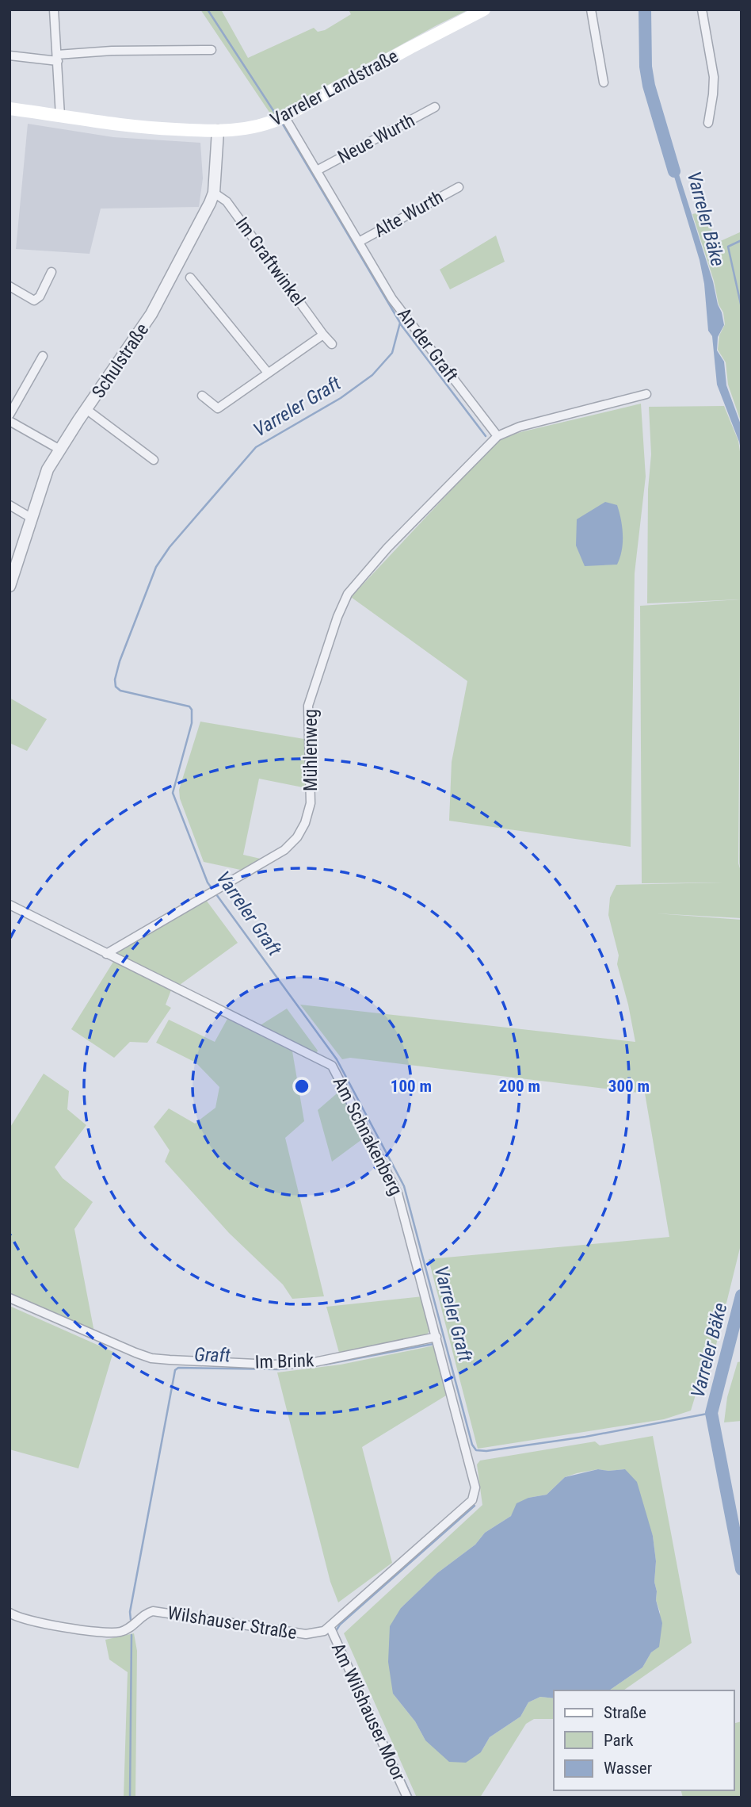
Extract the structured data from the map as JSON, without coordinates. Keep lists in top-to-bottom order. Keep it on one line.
{"streets":{"main road":["Varreler Landstraße"],"street":["Neue Wurth","Alte Wurth","Im Graftwinkel","An der Graft","Schulstraße","Mühlenweg","Am Schnakenberg","Im Brink","Wilshauser Straße","Am Wilshauser Moor"]},"crossings":[["Varreler Landstraße","An der Graft"],["Varreler Landstraße","Schulstraße"],["Neue Wurth","An der Graft"],["Alte Wurth","An der Graft"],["Im Graftwinkel","Schulstraße"],["An der Graft","Mühlenweg"],["Mühlenweg","Am Schnakenberg"],["Am Schnakenberg","Im Brink"],["Am Schnakenberg","Wilshauser Straße"],["Am Schnakenberg","Am Wilshauser Moor"],["Wilshauser Straße","Am Wilshauser Moor"]],"water":["Varreler Bäke","Varreler Graft","Graft"],"legend":["Straße","Park","Wasser"],"rings":["100 m","200 m","300 m"]}
